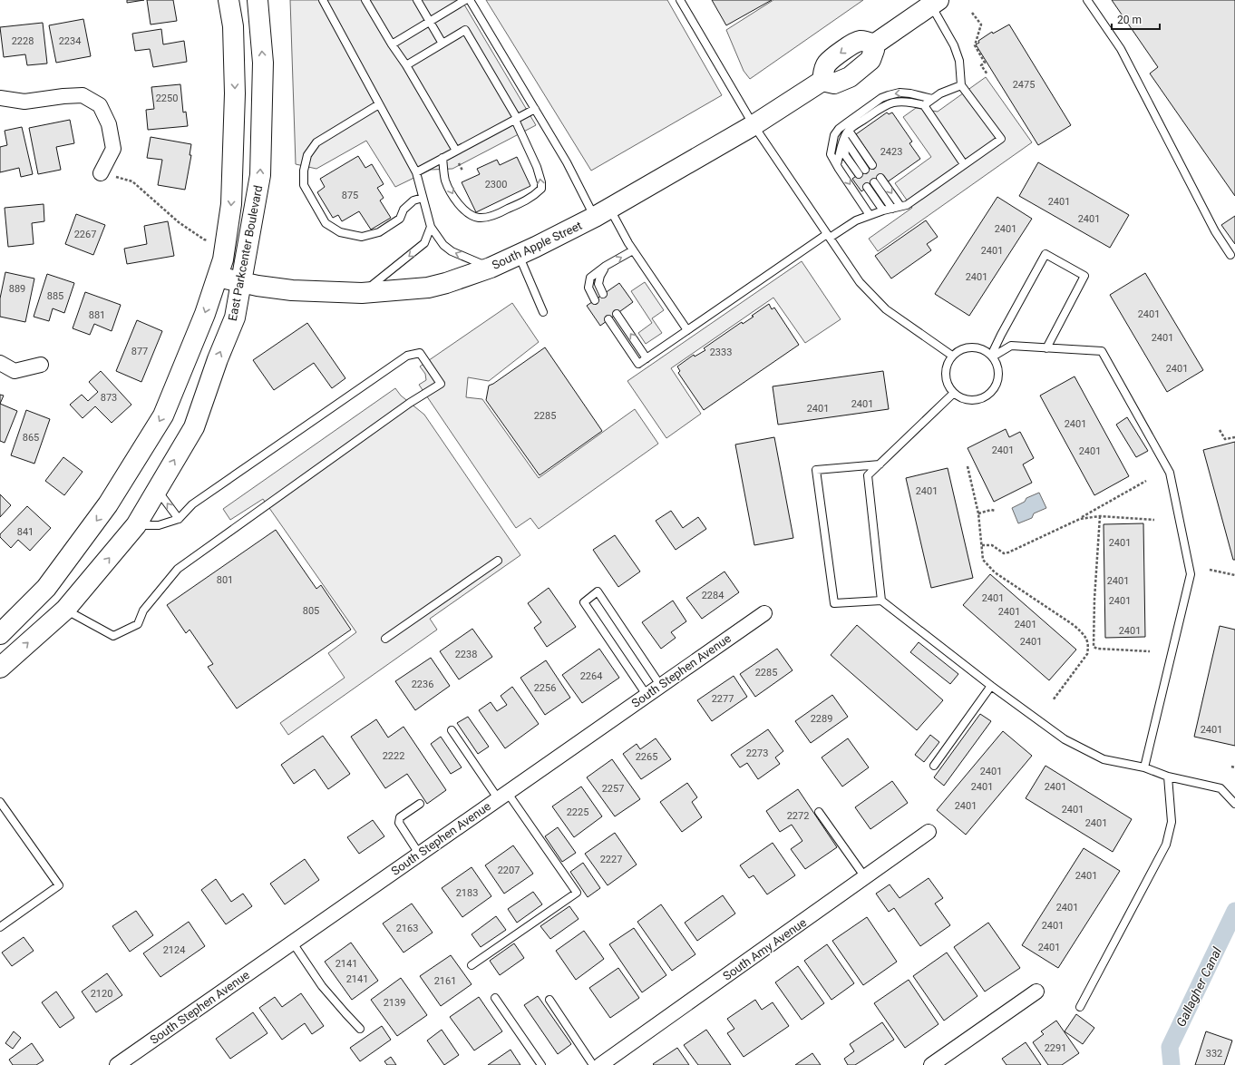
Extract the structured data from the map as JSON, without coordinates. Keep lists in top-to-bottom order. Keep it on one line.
{"streets":{"main road":["South Apple Street","East Parkcenter Boulevard"],"street":["South Stephen Avenue","South Amy Avenue"]},"crossings":[["South Apple Street","East Parkcenter Boulevard"]],"water":["Gallagher Canal"],"house_numbers":["2228","2234","2475","2250","2423","2300","875","2401","2401","2401","2267","2401","2401","889","885","2401","881","2401","877","2333","2401","873","2401","2401","2285","2401","865","2401","2401","2401","841","2401","801","2401","2284","2401","2401","805","2401","2401","2401","2401","2238","2285","2264","2236","2256","2277","2289","2401","2273","2222","2265","2401","2401","2401","2257","2401","2401","2225","2272","2401","2227","2207","2401","2183","2401","2401","2163","2401","2124","2141","2141","2161","2120","2139","2291","332"],"scale_bar":"20 m"}
